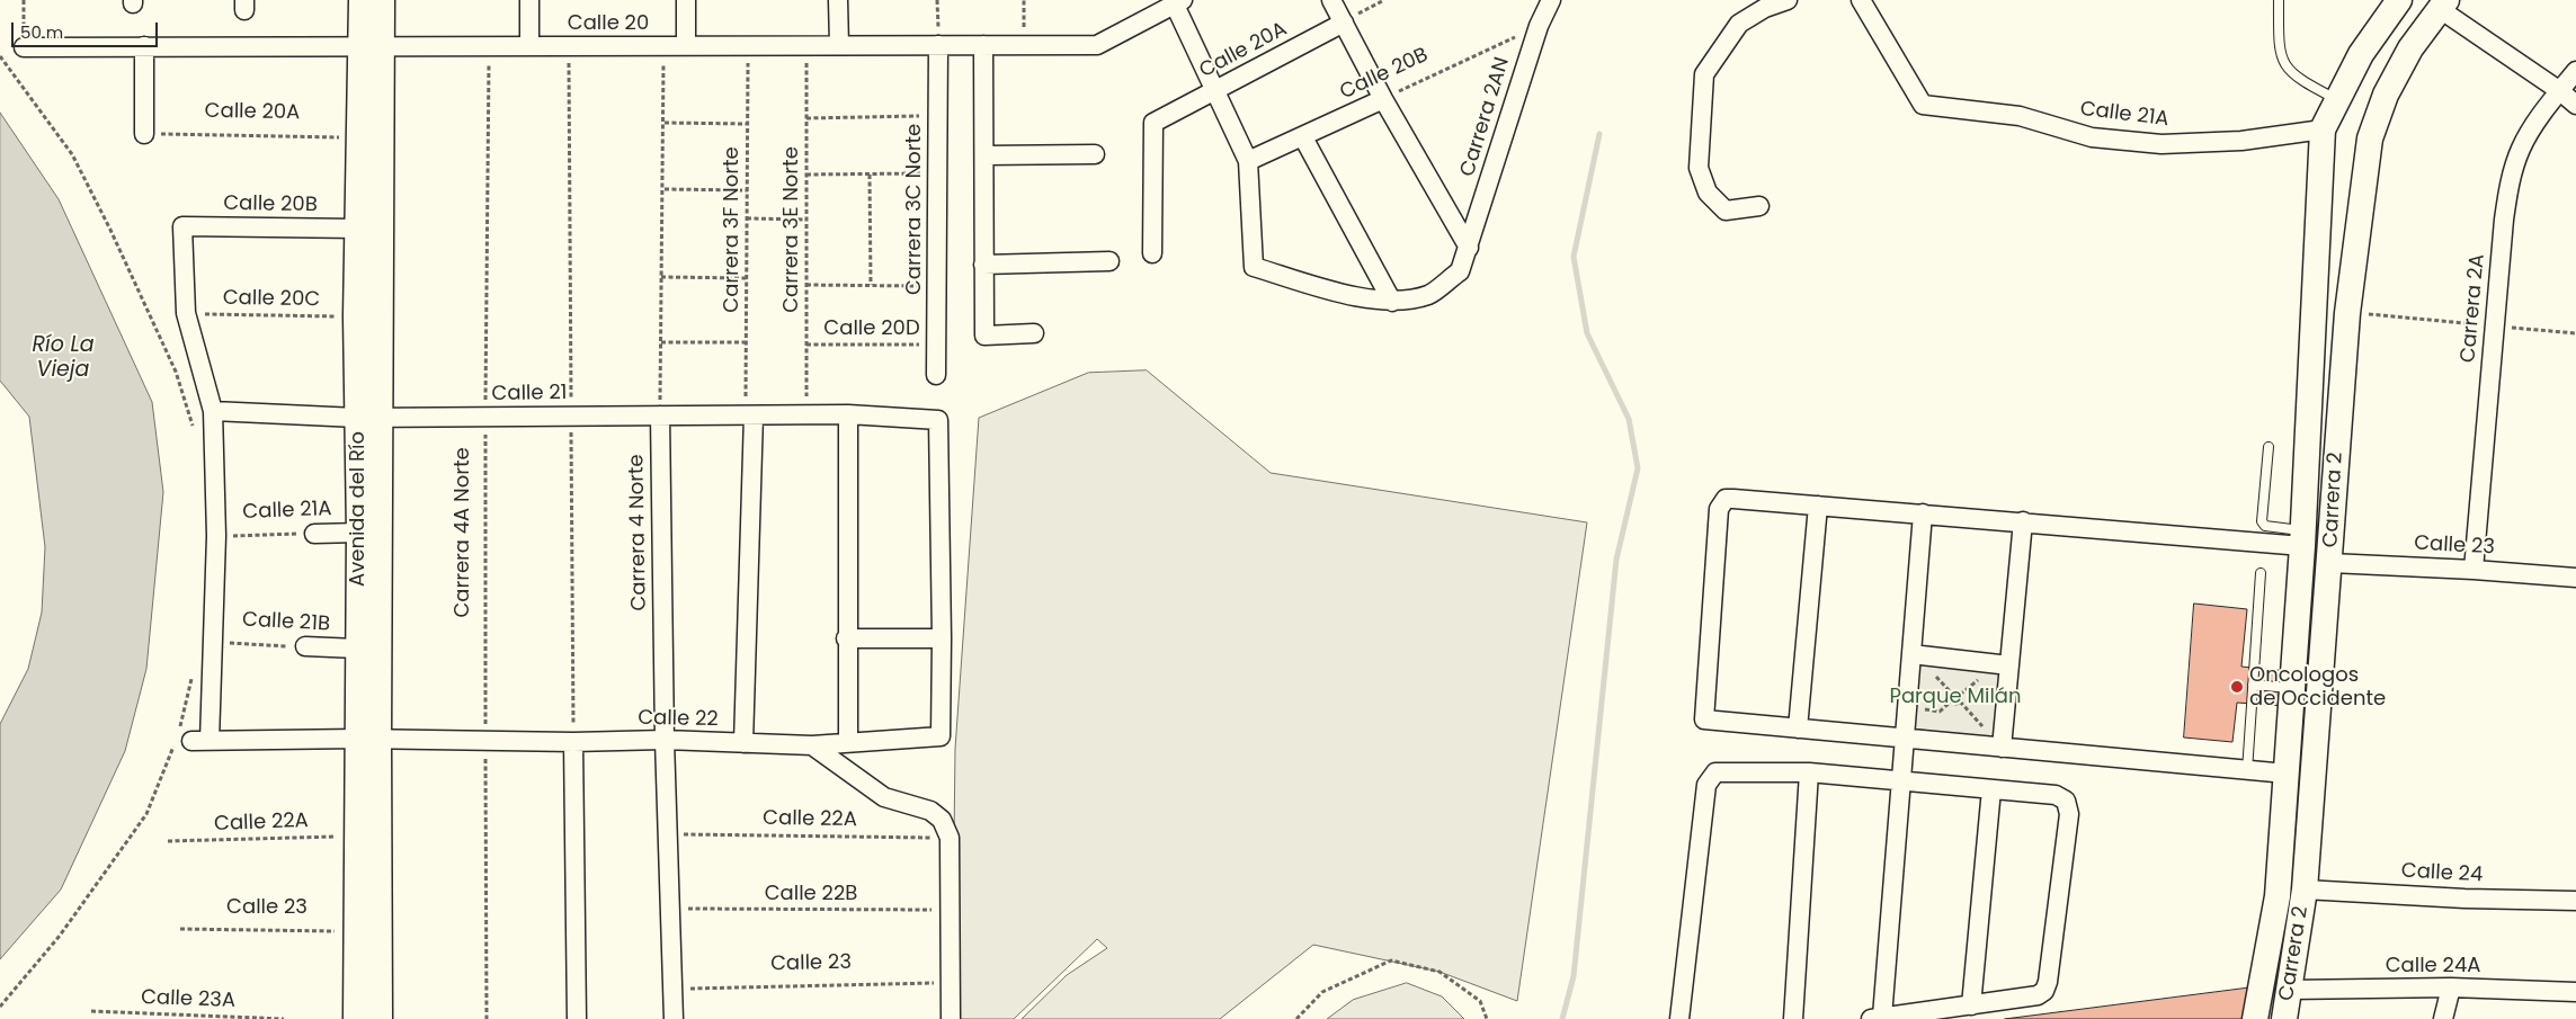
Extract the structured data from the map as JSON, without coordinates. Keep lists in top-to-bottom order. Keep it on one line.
{"streets":{"street":["Calle 20","Calle 20A","Calle 20B","Calle 21A","Carrera 2AN","Carrera 3C Norte","Carrera 2A","Calle 21","Carrera 2","Avenida del Río","Carrera 4 Norte","Calle 23","Calle 21B","Calle 22","Calle 24","Calle 24A"],"path":["Carrera 3F Norte","Carrera 3E Norte","Calle 20C","Calle 20D","Carrera 4A Norte","Calle 22A","Calle 22B","Calle 23A"]},"crossings":[["Calle 20","Carrera 3C Norte"],["Calle 20","Carrera 3F Norte"],["Calle 20","Carrera 3E Norte"],["Calle 20","Avenida del Río"],["Calle 20","Carrera 4A Norte"],["Calle 20A","Avenida del Río"],["Calle 20B","Carrera 2AN"],["Calle 20B","Calle 20C"],["Calle 20B","Avenida del Río"],["Calle 21A","Carrera 2"],["Calle 21A","Avenida del Río"],["Carrera 3C Norte","Calle 20D"],["Carrera 3F Norte","Calle 21"],["Carrera 3E Norte","Calle 20D"],["Carrera 3E Norte","Calle 21"],["Calle 20C","Avenida del Río"],["Carrera 2A","Calle 23"],["Calle 21","Avenida del Río"],["Calle 21","Carrera 4A Norte"],["Calle 21","Carrera 4 Norte"],["Calle 21","Calle 22"],["Carrera 2","Calle 23"],["Carrera 2","Calle 24"],["Carrera 2","Calle 24A"],["Avenida del Río","Calle 23"],["Avenida del Río","Calle 21B"],["Avenida del Río","Calle 22"],["Avenida del Río","Calle 22A"],["Carrera 4A Norte","Calle 22"],["Carrera 4 Norte","Calle 23"],["Carrera 4 Norte","Calle 22"],["Carrera 4 Norte","Calle 22A"],["Carrera 4 Norte","Calle 22B"]],"water":["Río La Vieja"],"parks":["Parque Milán"],"places":["Oncologos de Occidente"],"scale_bar":"50 m"}
